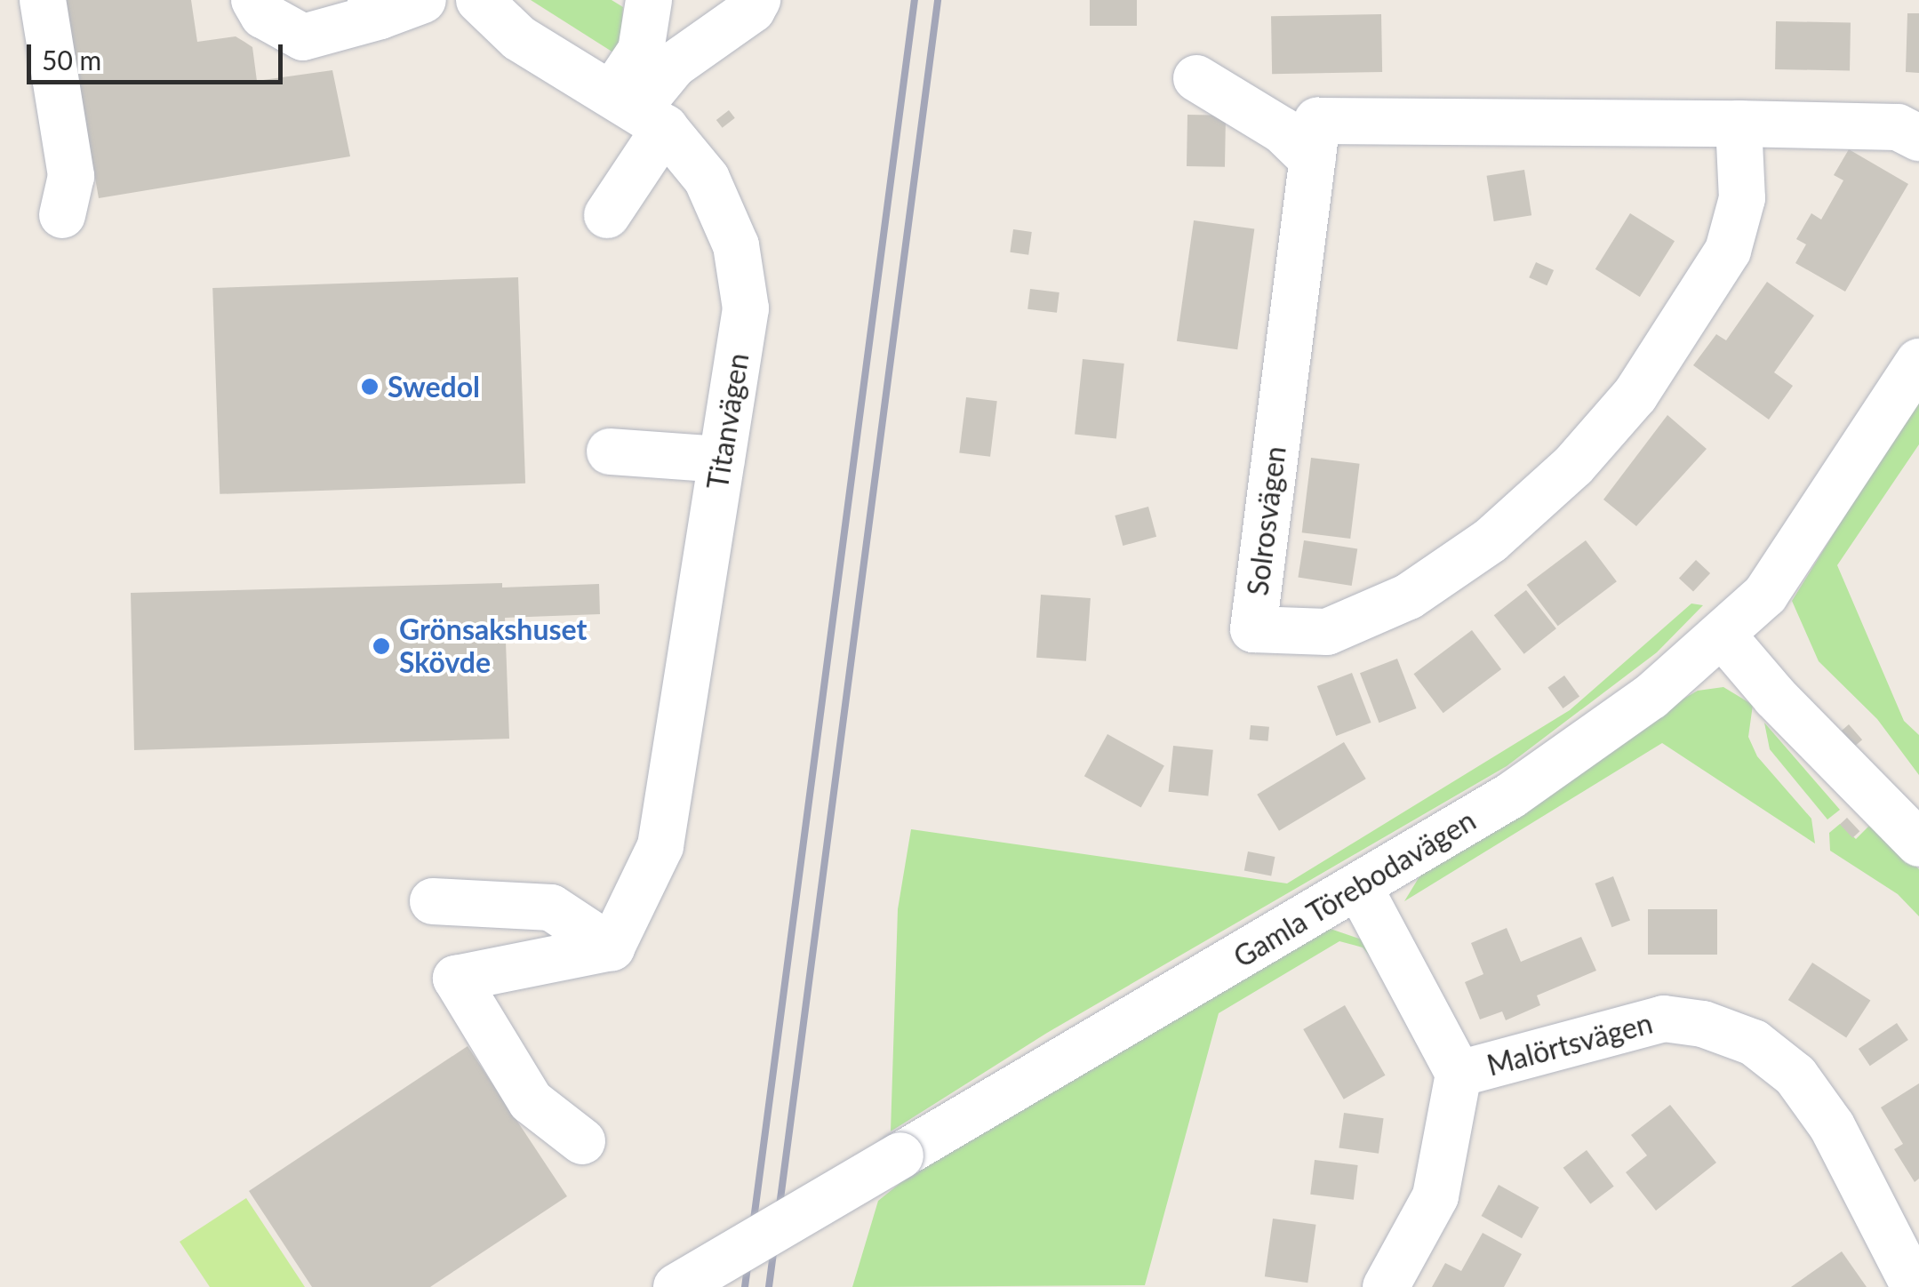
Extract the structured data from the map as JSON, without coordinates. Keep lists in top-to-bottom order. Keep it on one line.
{"streets":{"street":["Titanvägen","Solrosvägen","Gamla Törebodavägen","Malörtsvägen"]},"crossings":[["Gamla Törebodavägen","Malörtsvägen"]],"places":["Swedol","Grönsakshuset Skövde"],"scale_bar":"50 m"}
